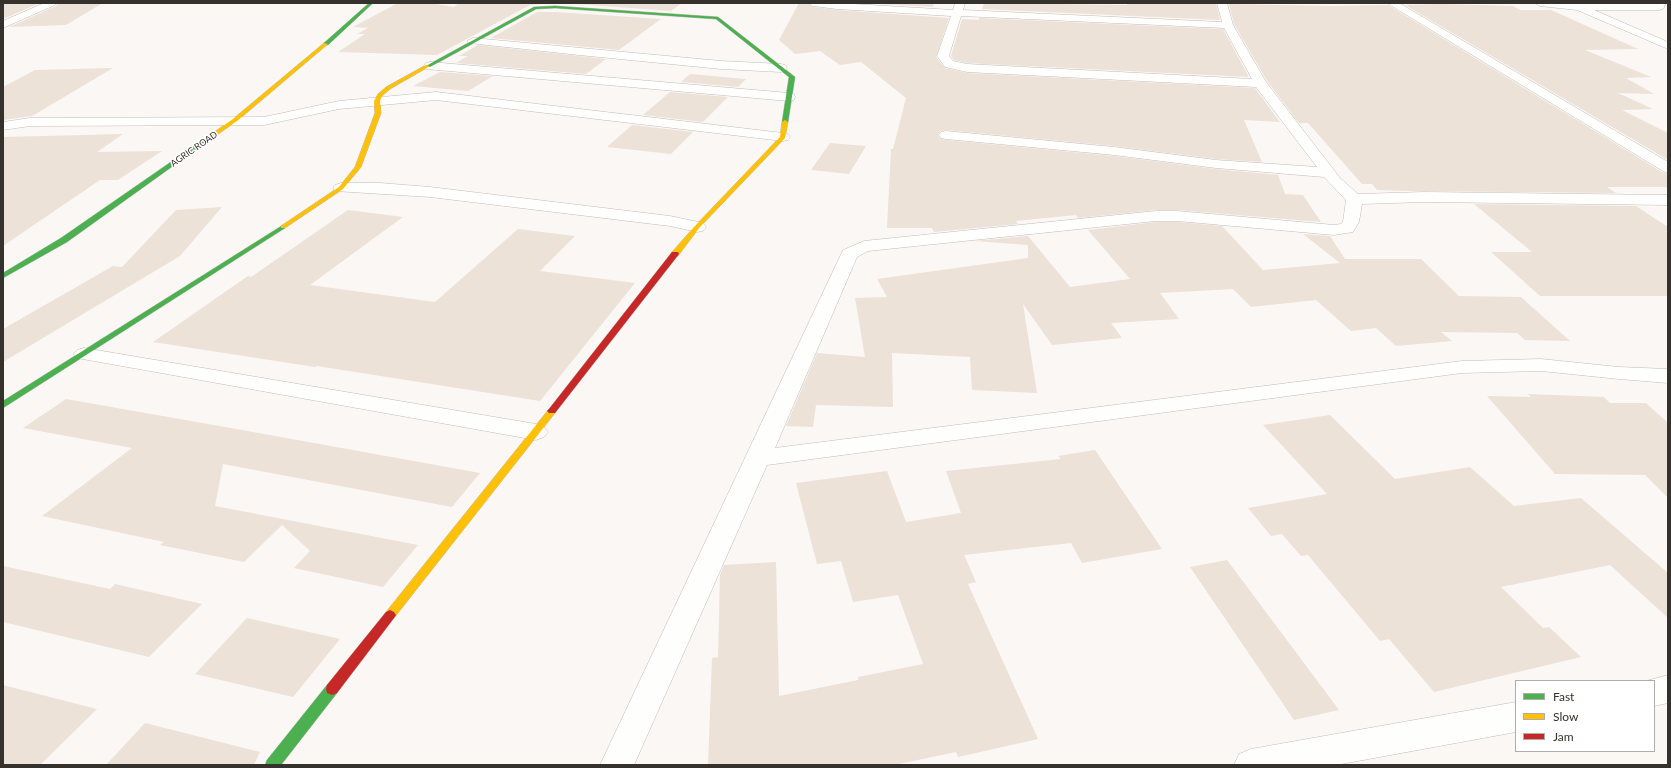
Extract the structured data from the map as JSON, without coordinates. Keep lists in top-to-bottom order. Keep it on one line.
{"streets":{"street":["AGRIC ROAD"]},"legend":["Fast","Slow","Jam"]}
